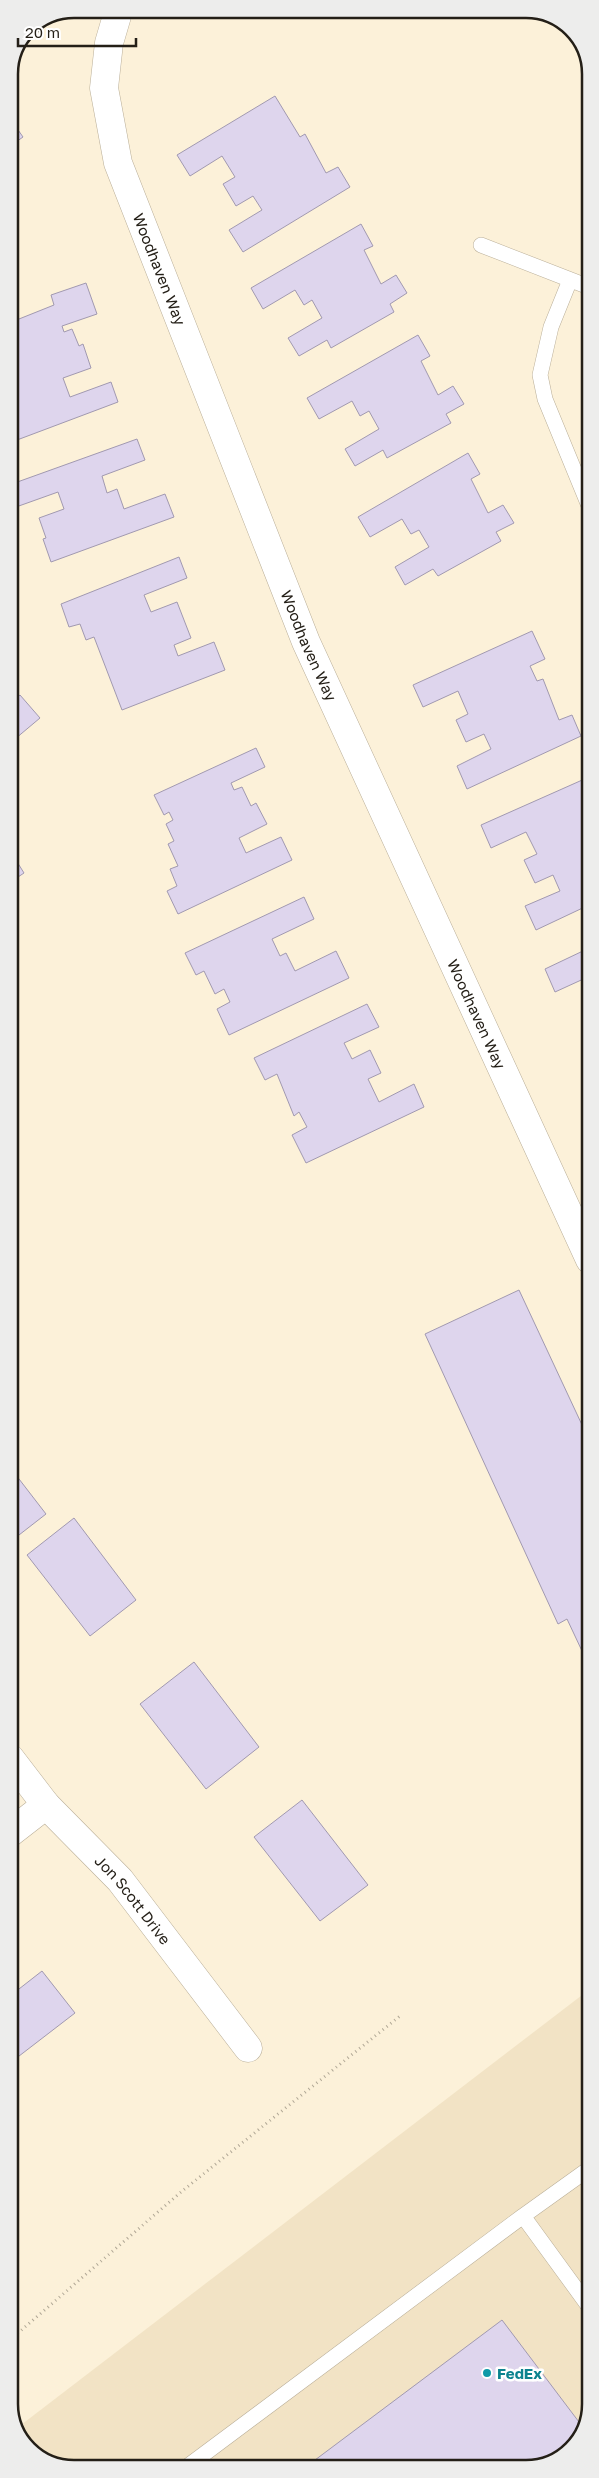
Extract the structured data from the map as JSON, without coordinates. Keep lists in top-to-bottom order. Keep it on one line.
{"streets":{"street":["Woodhaven Way","Jon Scott Drive"]},"places":["FedEx"],"scale_bar":"20 m"}
